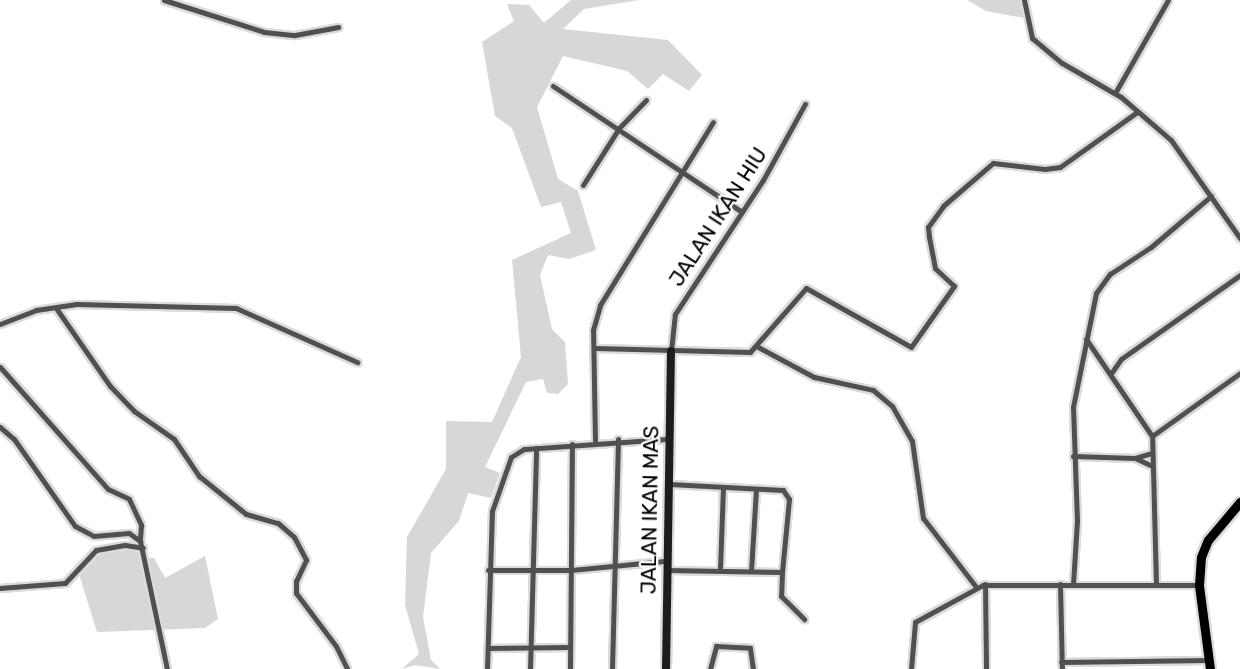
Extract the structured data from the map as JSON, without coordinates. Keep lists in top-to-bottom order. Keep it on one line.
{"streets":{"street":["JALAN IKAN HIU","JALAN IKAN MAS"]},"crossings":[["JALAN IKAN HIU","JALAN IKAN MAS"]]}
